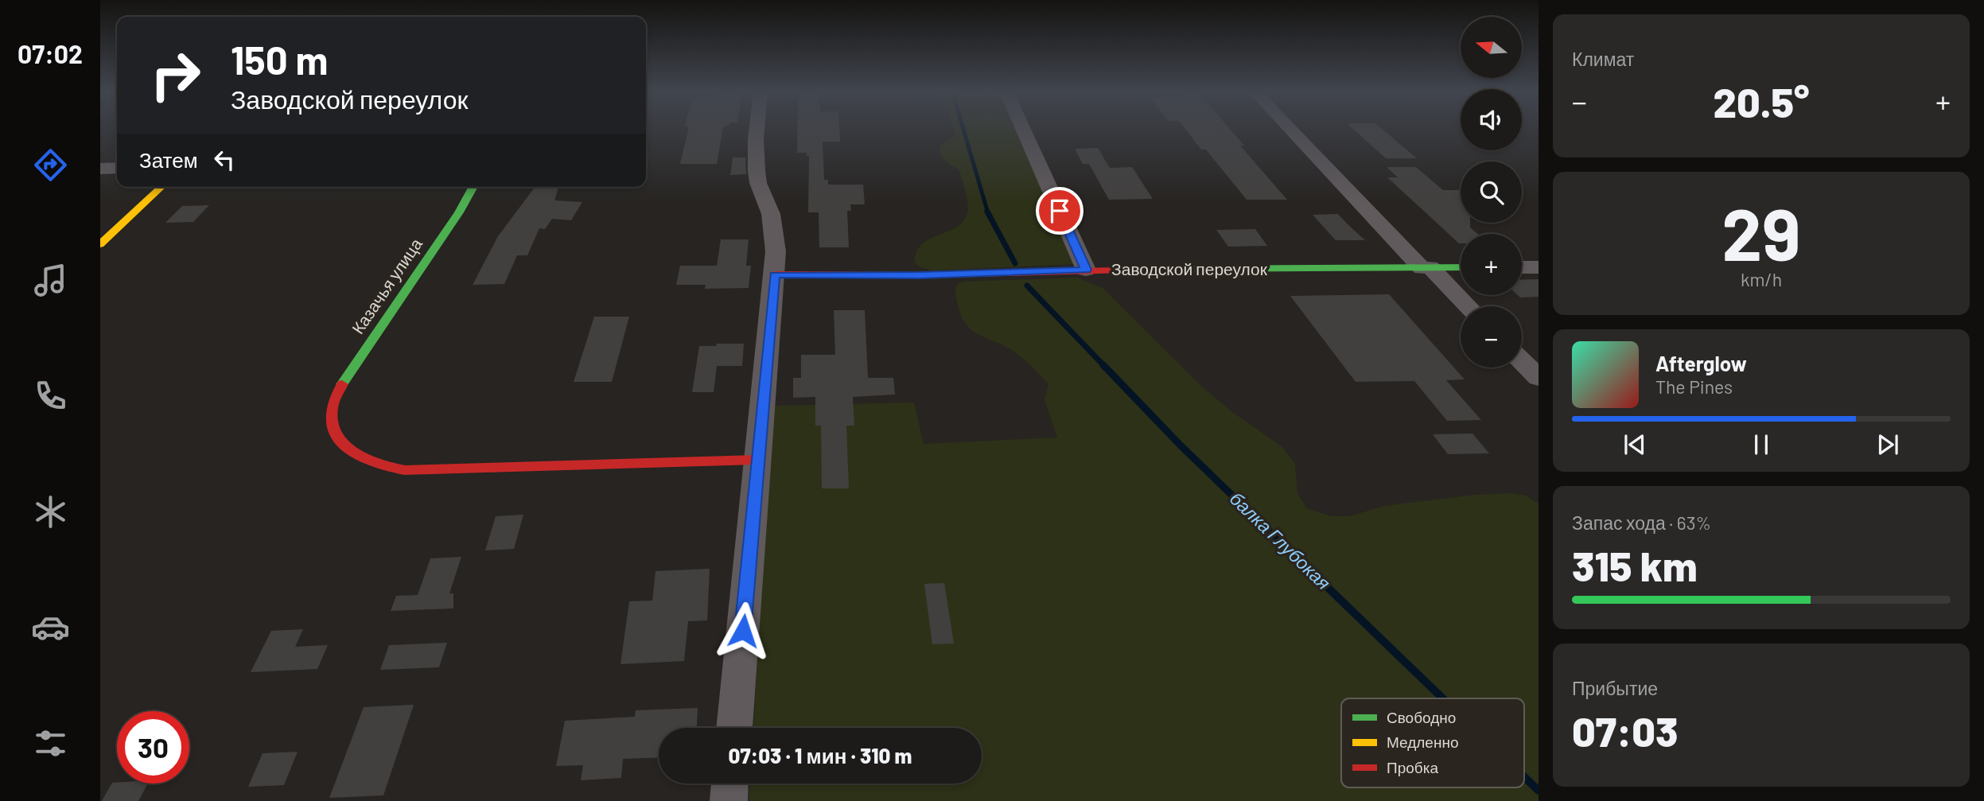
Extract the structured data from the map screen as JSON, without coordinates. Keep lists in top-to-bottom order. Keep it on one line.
{"streets":{"street":["Заводской переулок","Казачья улица"]},"water":["балка Глубокая"],"legend":["Свободно","Медленно","Пробка"],"north":"left","page":{"tabs":"07:02","tile":["Климат",["29","km/h"],["Запас хода · 63%","315 km"],["Прибытие","07:03"]],"map_buttons":["+","−"],"turn":["150 m","Заводской переулок"],"heat":["−","20.5°","+"],"then":"Затем","song":["Afterglow","The Pines"],"limit":"30","trip":"07:03 · 1 мин · 310 m"}}
